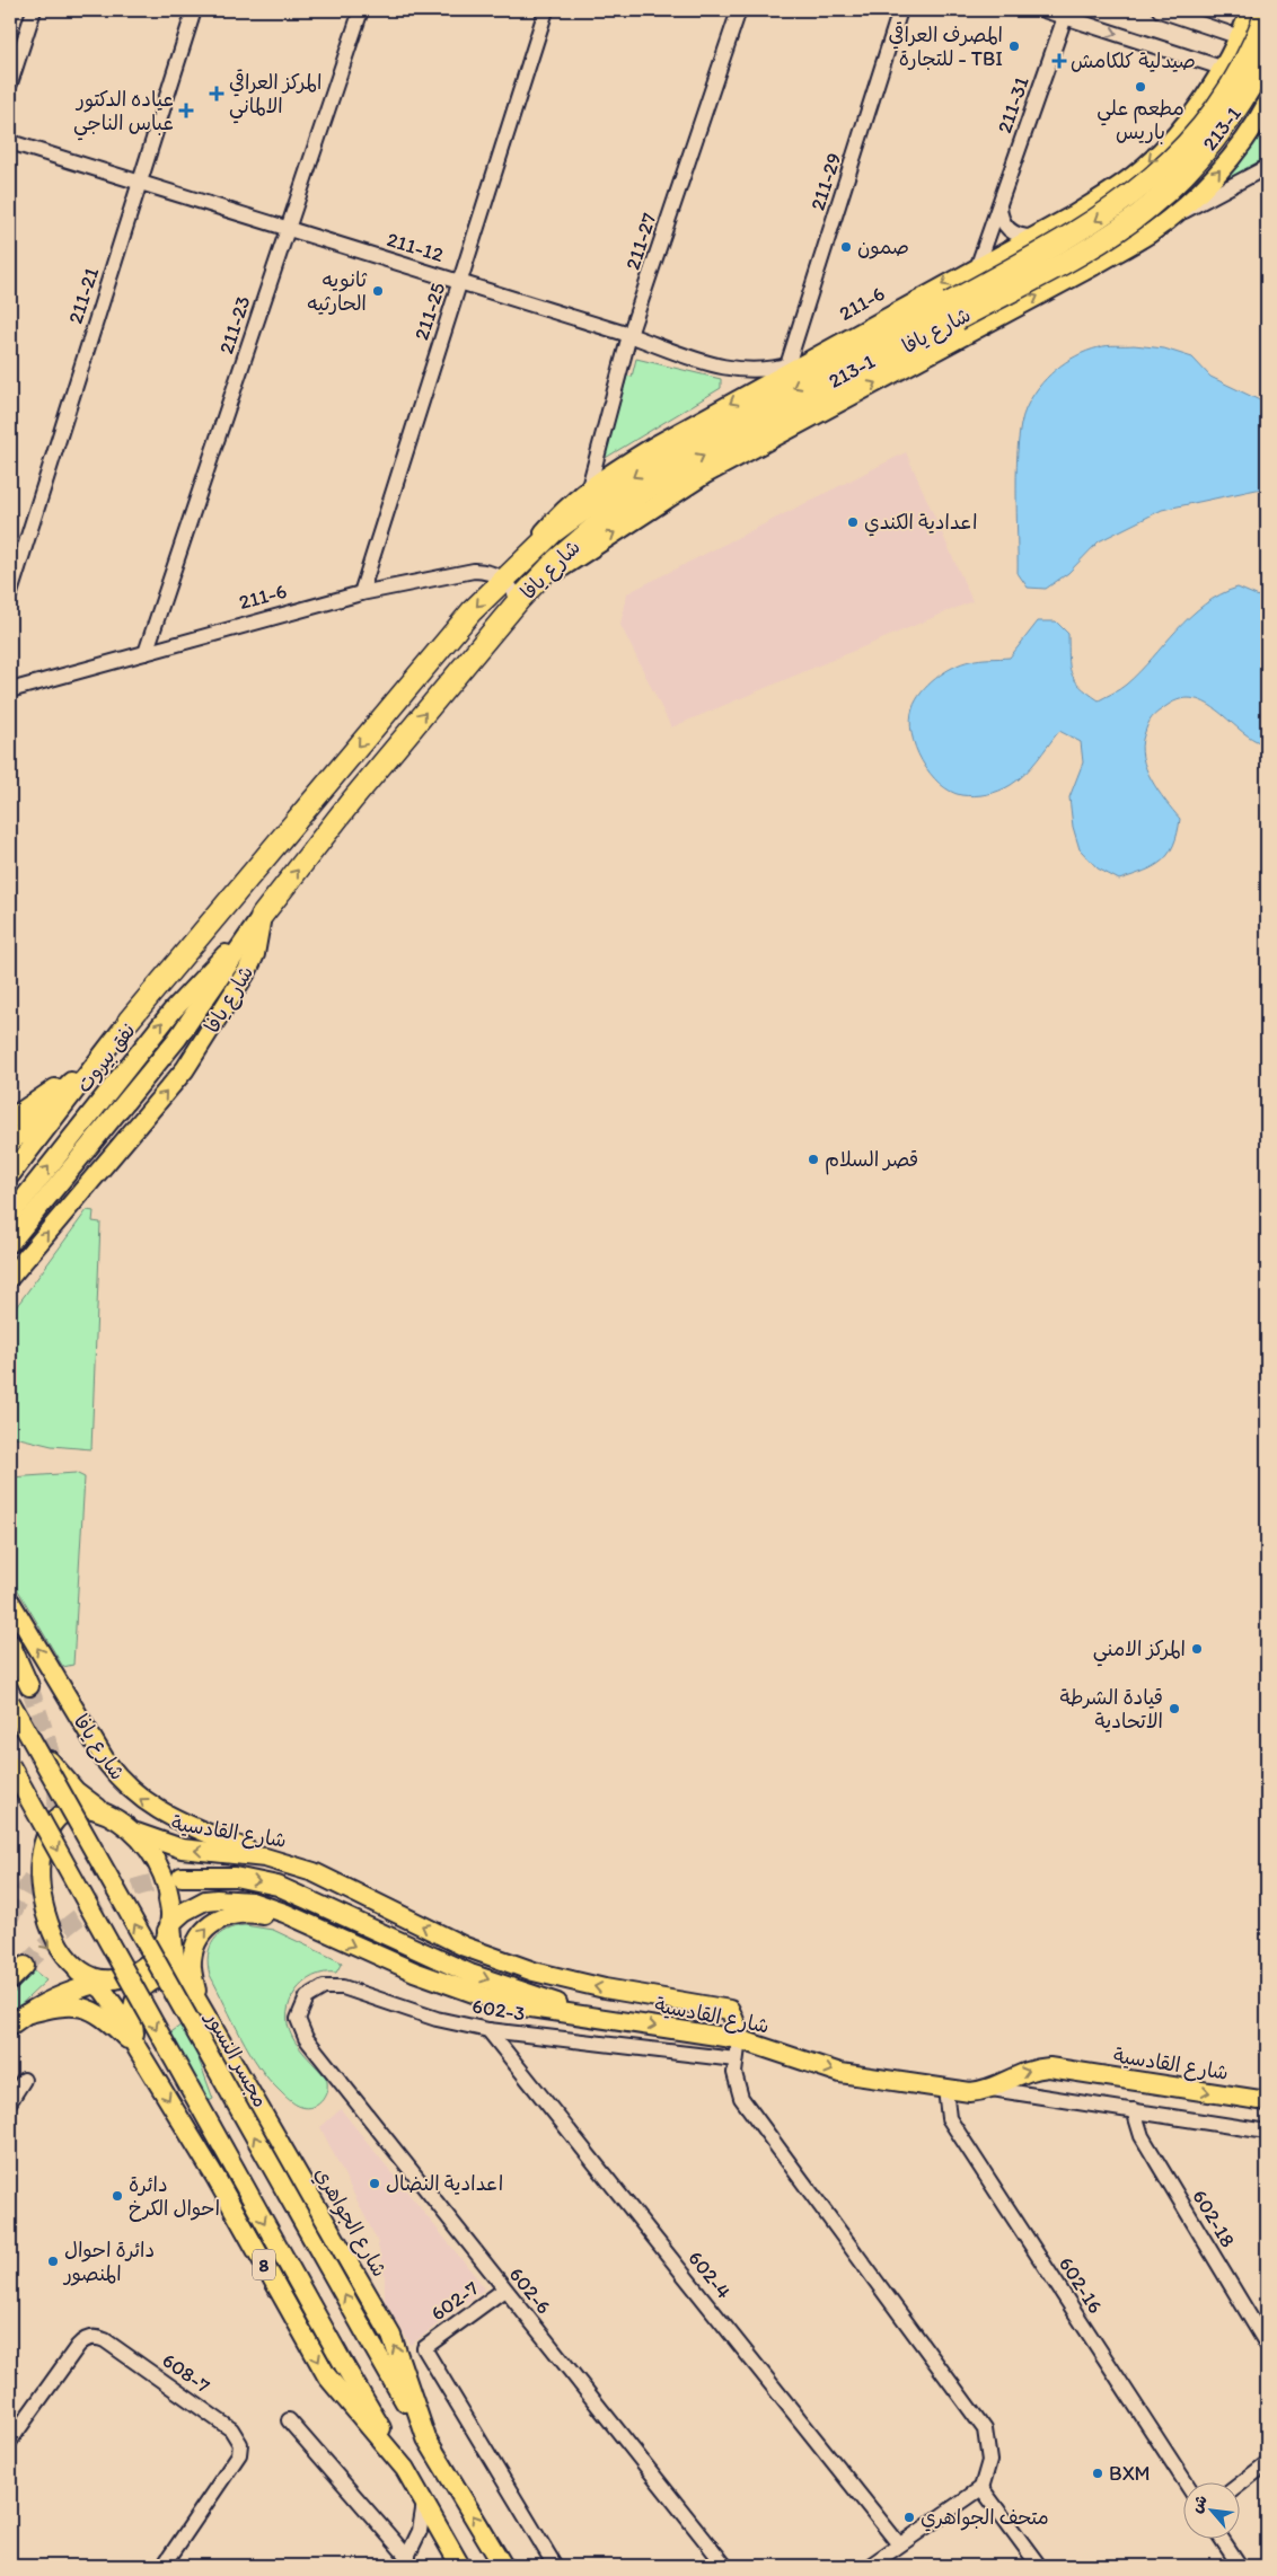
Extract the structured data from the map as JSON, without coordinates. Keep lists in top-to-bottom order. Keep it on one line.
{"streets":{"highway":["شارع يافا"],"main road":["213-1","211-6","نفق بيروت","شارع القادسية","مجسر النسور","شارع الجواهري","8"],"street":["211-31","211-29","211-27","211-12","211-21","211-25","211-23","602-3","602-18","602-4","602-16","602-6","602-7","608-7"]},"crossings":[["211-31","211-6"],["213-1","شارع يافا"],["211-29","211-12"],["211-27","211-12"],["211-27","211-6"],["211-12","211-21"],["211-12","211-6"],["211-12","211-25"],["211-12","211-23"],["211-6","211-25"],["211-6","211-23"],["211-6","شارع يافا"],["شارع يافا","نفق بيروت"],["شارع يافا","شارع القادسية"],["شارع القادسية","شارع الجواهري"],["شارع القادسية","602-16"],["602-3","602-4"],["602-3","602-6"],["مجسر النسور","شارع الجواهري"],["602-6","602-7"]],"one_way":["213-1","211-6"],"places":{"other":["المصرف العراقي للتجارة - TBI","مطعم علي باريس","صمون","ثانويه الحارثيه","اعدادية الكندي","قصر السلام","المركز الامني","قيادة الشرطة الاتحادية","اعدادية النضال","دائرة احوال الكرخ","دائرة احوال المنصور","BXM","متحف الجواهري"],"health":["صيدلية كلكامش","المركز العراقي الالماني","عياده الدكتور عباس الناجي"]},"north":"top left"}
